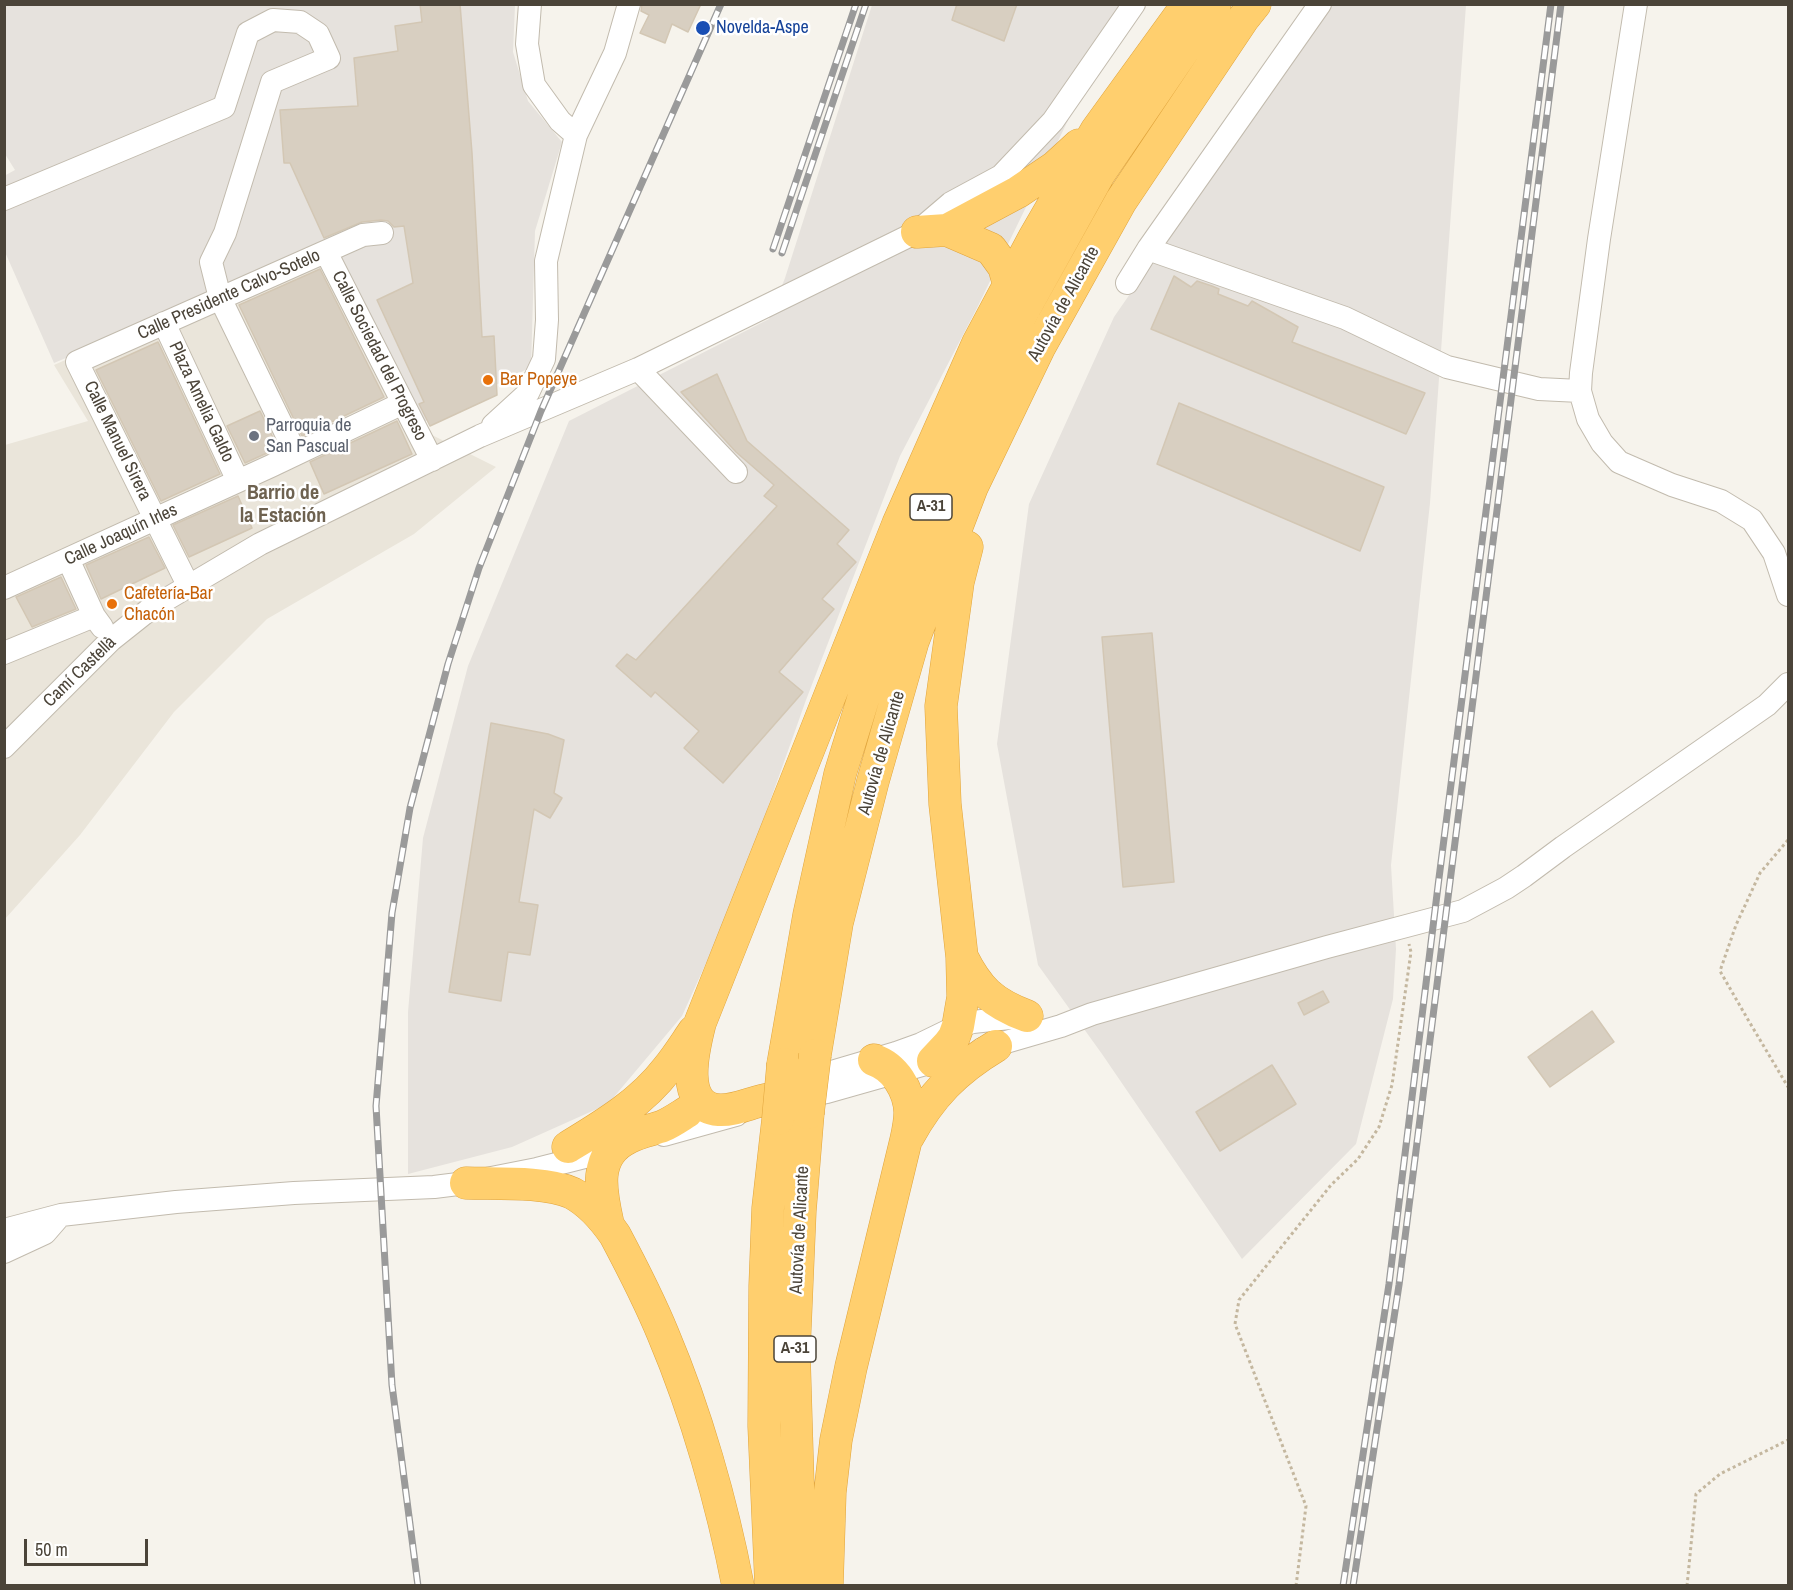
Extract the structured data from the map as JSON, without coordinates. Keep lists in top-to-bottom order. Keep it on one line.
{"streets":{"highway":["Autovía de Alicante","A-31"],"street":["Calle Presidente Calvo-Sotelo","Calle Sociedad del Progreso","Plaza Amelia Galdo","Calle Manuel Sirera","Calle Joaquín Irles","Camí Castellà"]},"crossings":[["Calle Presidente Calvo-Sotelo","Calle Sociedad del Progreso"],["Calle Presidente Calvo-Sotelo","Plaza Amelia Galdo"],["Calle Presidente Calvo-Sotelo","Calle Manuel Sirera"],["Calle Sociedad del Progreso","Calle Joaquín Irles"],["Calle Sociedad del Progreso","Camí Castellà"],["Plaza Amelia Galdo","Calle Joaquín Irles"],["Calle Manuel Sirera","Calle Joaquín Irles"],["Calle Manuel Sirera","Camí Castellà"]],"districts":["Barrio de la Estación"],"places":["Novelda-Aspe","Bar Popeye","Parroquia de San Pascual","Cafetería-Bar Chacón"],"scale_bar":"50 m"}
